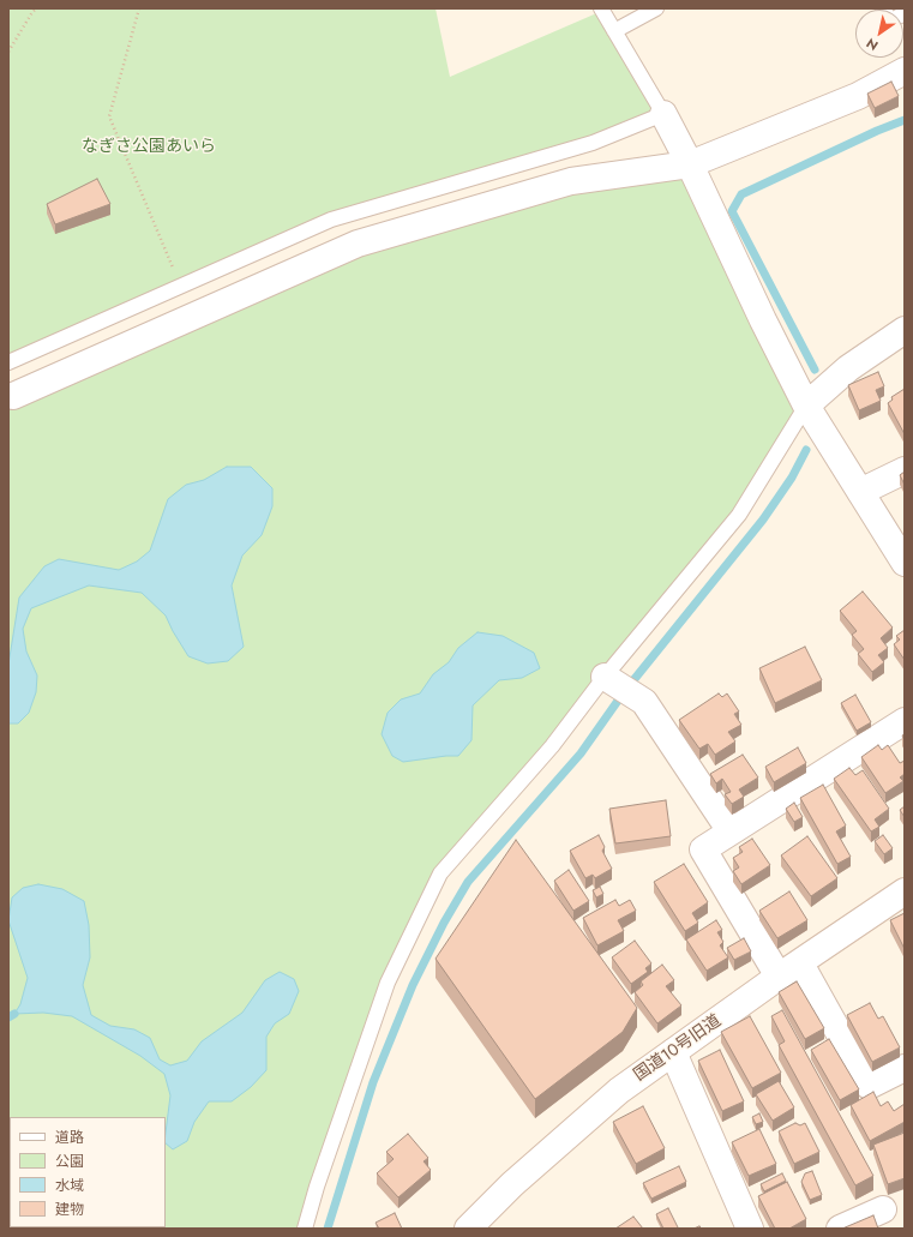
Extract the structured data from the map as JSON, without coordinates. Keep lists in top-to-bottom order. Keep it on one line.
{"streets":{"street":["国道10号旧道"]},"parks":["なぎさ公園あいら"],"legend":["道路","公園","水域","建物"],"north":"bottom left"}
